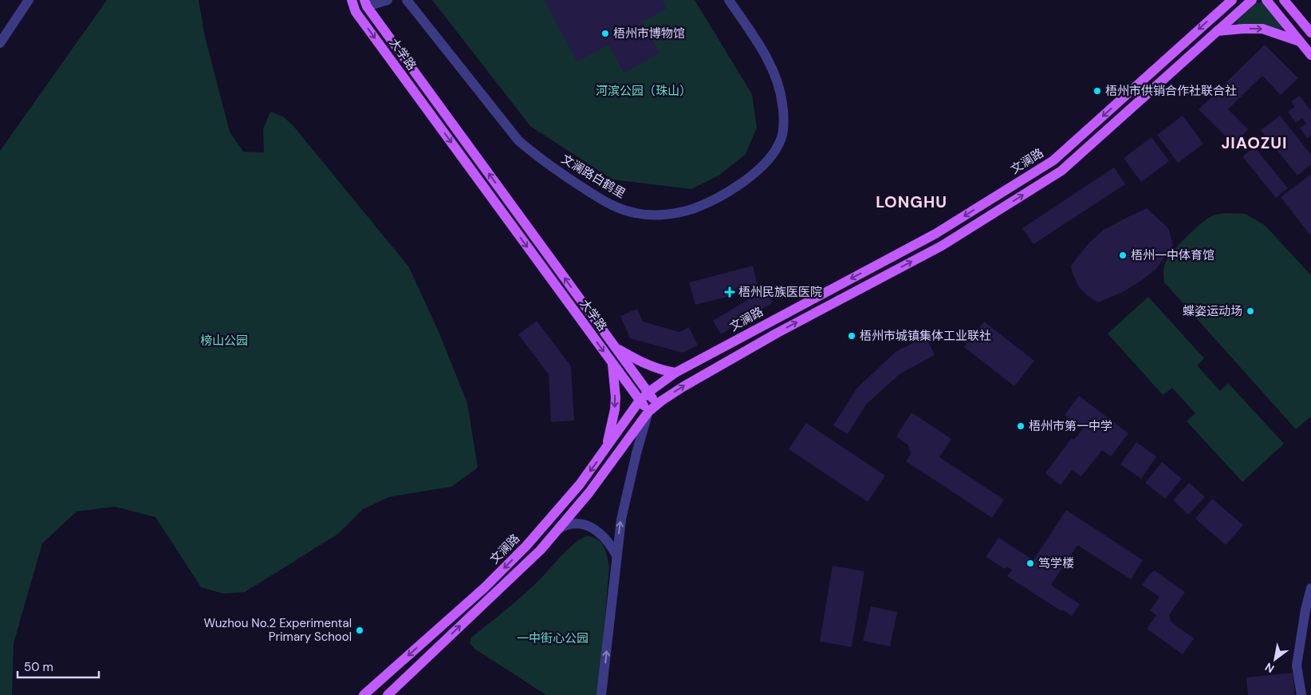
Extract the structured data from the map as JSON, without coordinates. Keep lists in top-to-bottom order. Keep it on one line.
{"streets":{"main road":["大学路","文澜路"],"street":["文澜路白鹤里"]},"crossings":[["大学路","文澜路"]],"districts":["JIAOZUI","LONGHU"],"parks":["河滨公园（珠山）","榜山公园","一中街心公园"],"places":{"other":["梧州市博物馆","梧州市供销合作社联合社","梧州一中体育馆","蝶姿运动场","梧州市城镇集体工业联社","梧州市第一中学","笃学楼","Wuzhou No.2 Experimental Primary School"],"health":["梧州民族医医院"]},"scale_bar":"50 m","north":"bottom left"}
